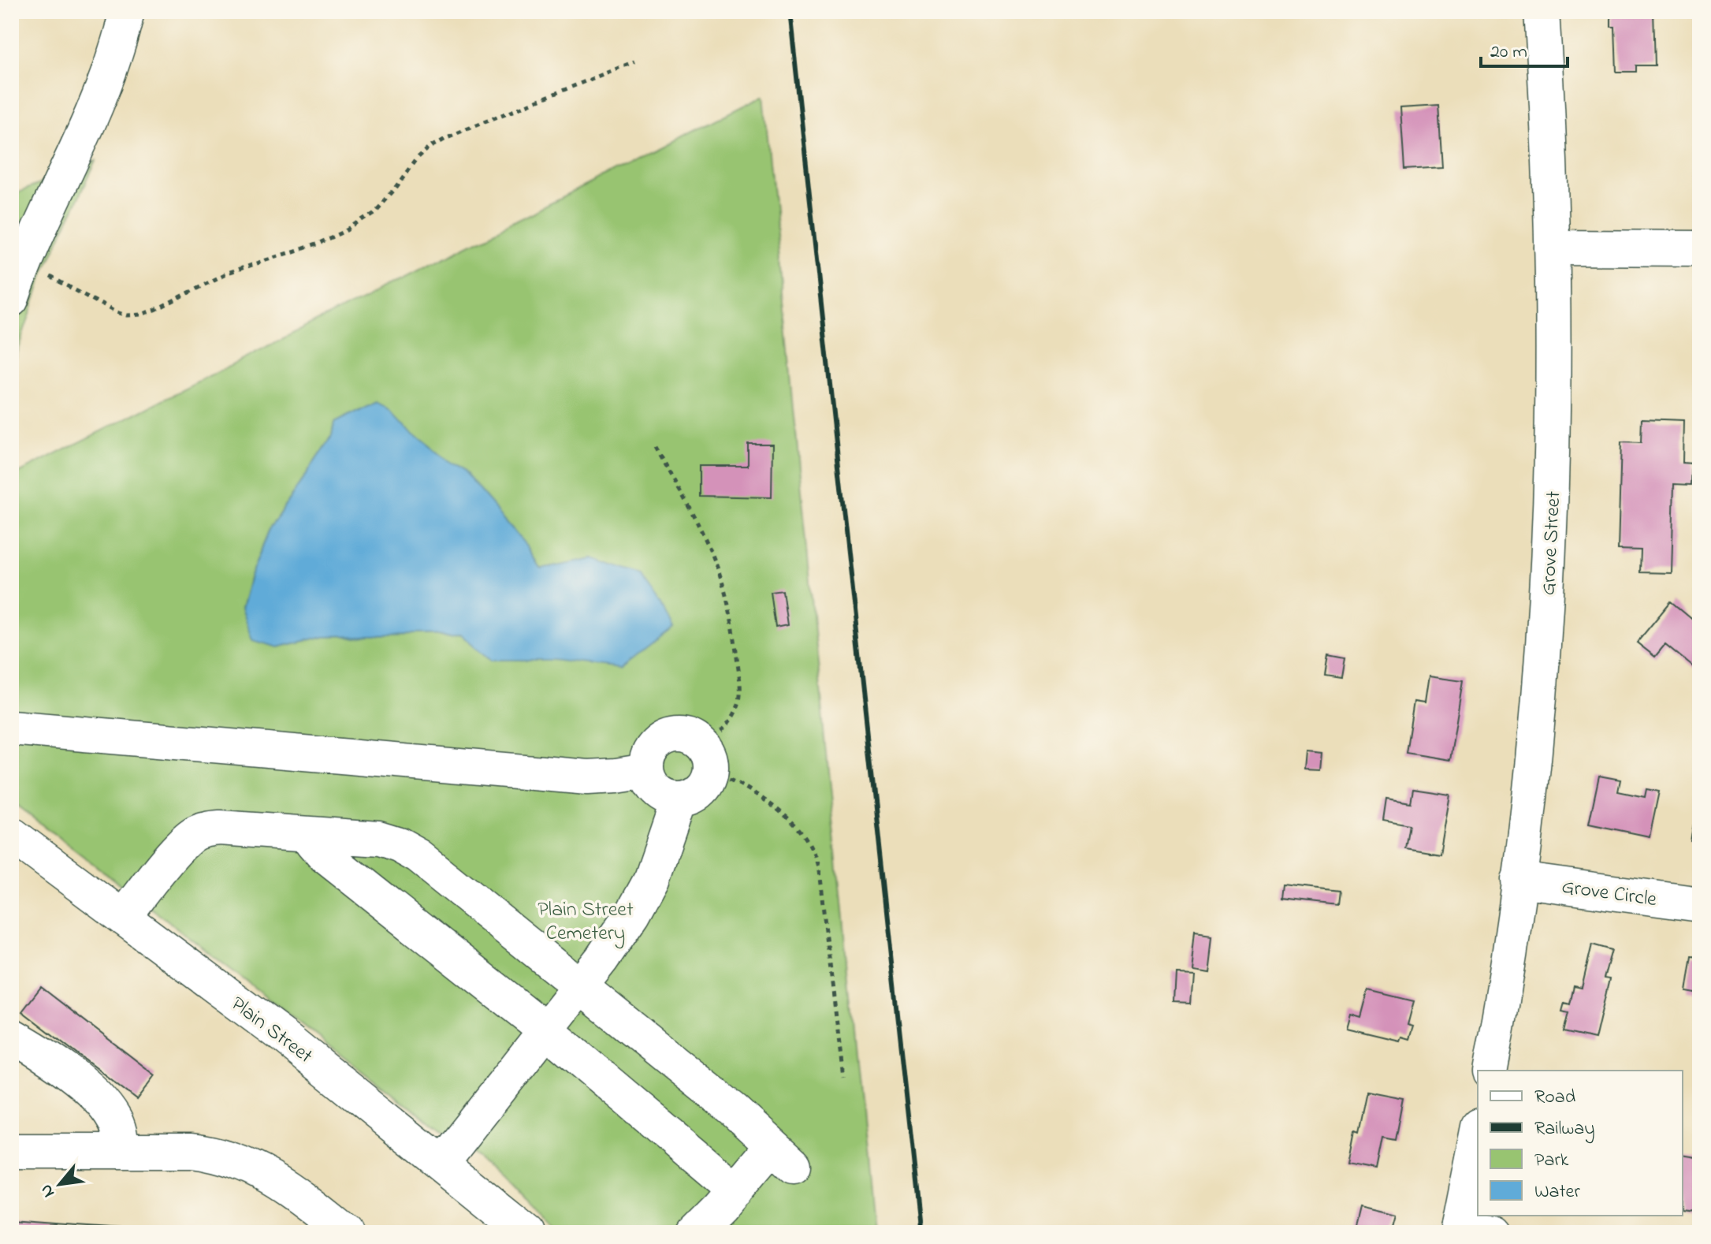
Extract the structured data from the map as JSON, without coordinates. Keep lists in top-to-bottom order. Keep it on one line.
{"streets":{"main road":["Grove Street","Grove Circle","Plain Street"]},"crossings":[["Grove Street","Grove Circle"]],"parks":["Plain Street Cemetery"],"legend":["Road","Railway","Park","Water"],"scale_bar":"20 m","north":"bottom left"}
